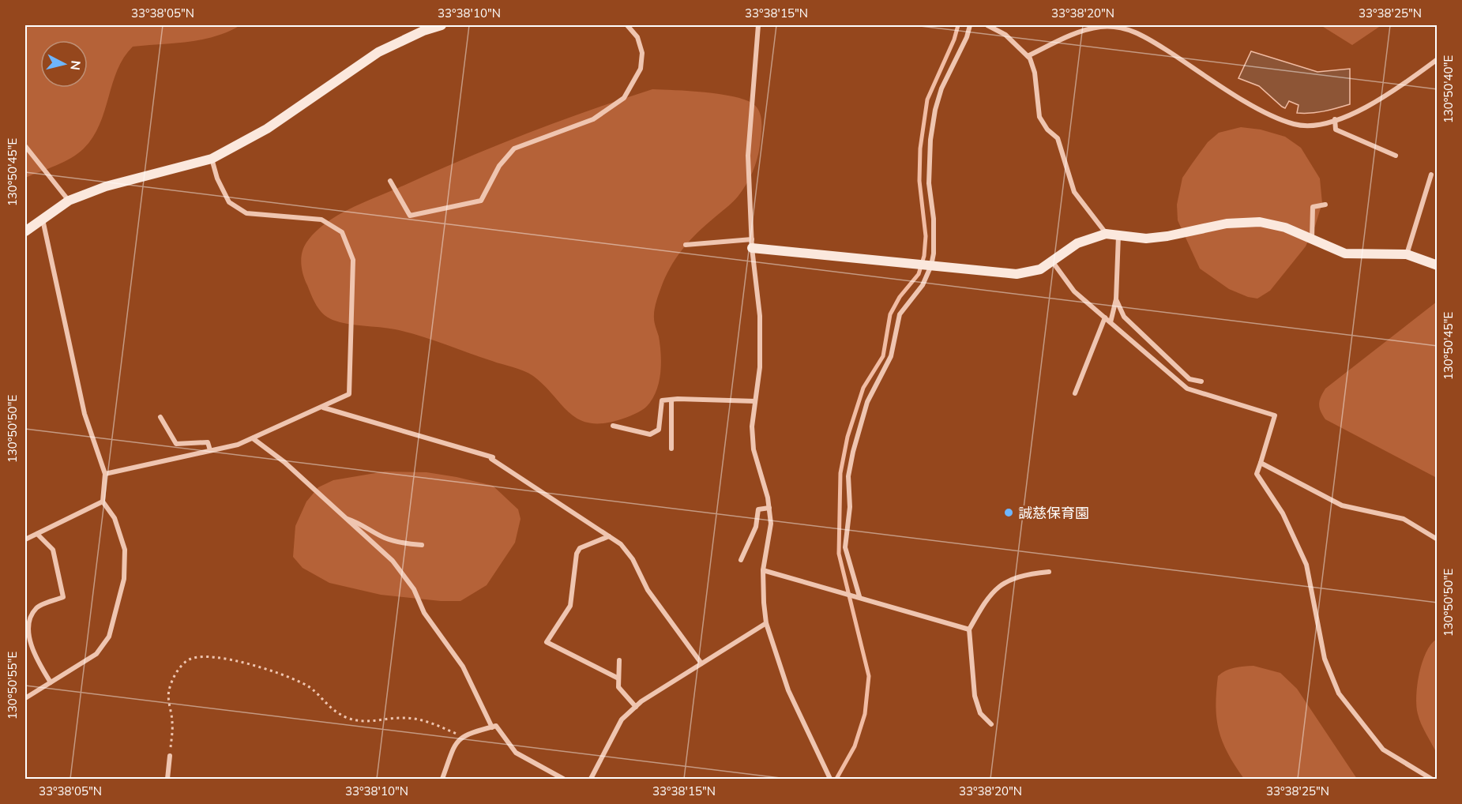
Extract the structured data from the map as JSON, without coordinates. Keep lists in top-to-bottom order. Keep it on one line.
{"places":["誠慈保育園"],"north":"right","coordinates":["33°38'05\"N","33°38'10\"N","33°38'15\"N","33°38'20\"N","33°38'25\"N","130°50'40\"E","130°50'45\"E","130°50'50\"E","130°50'55\"E"]}
